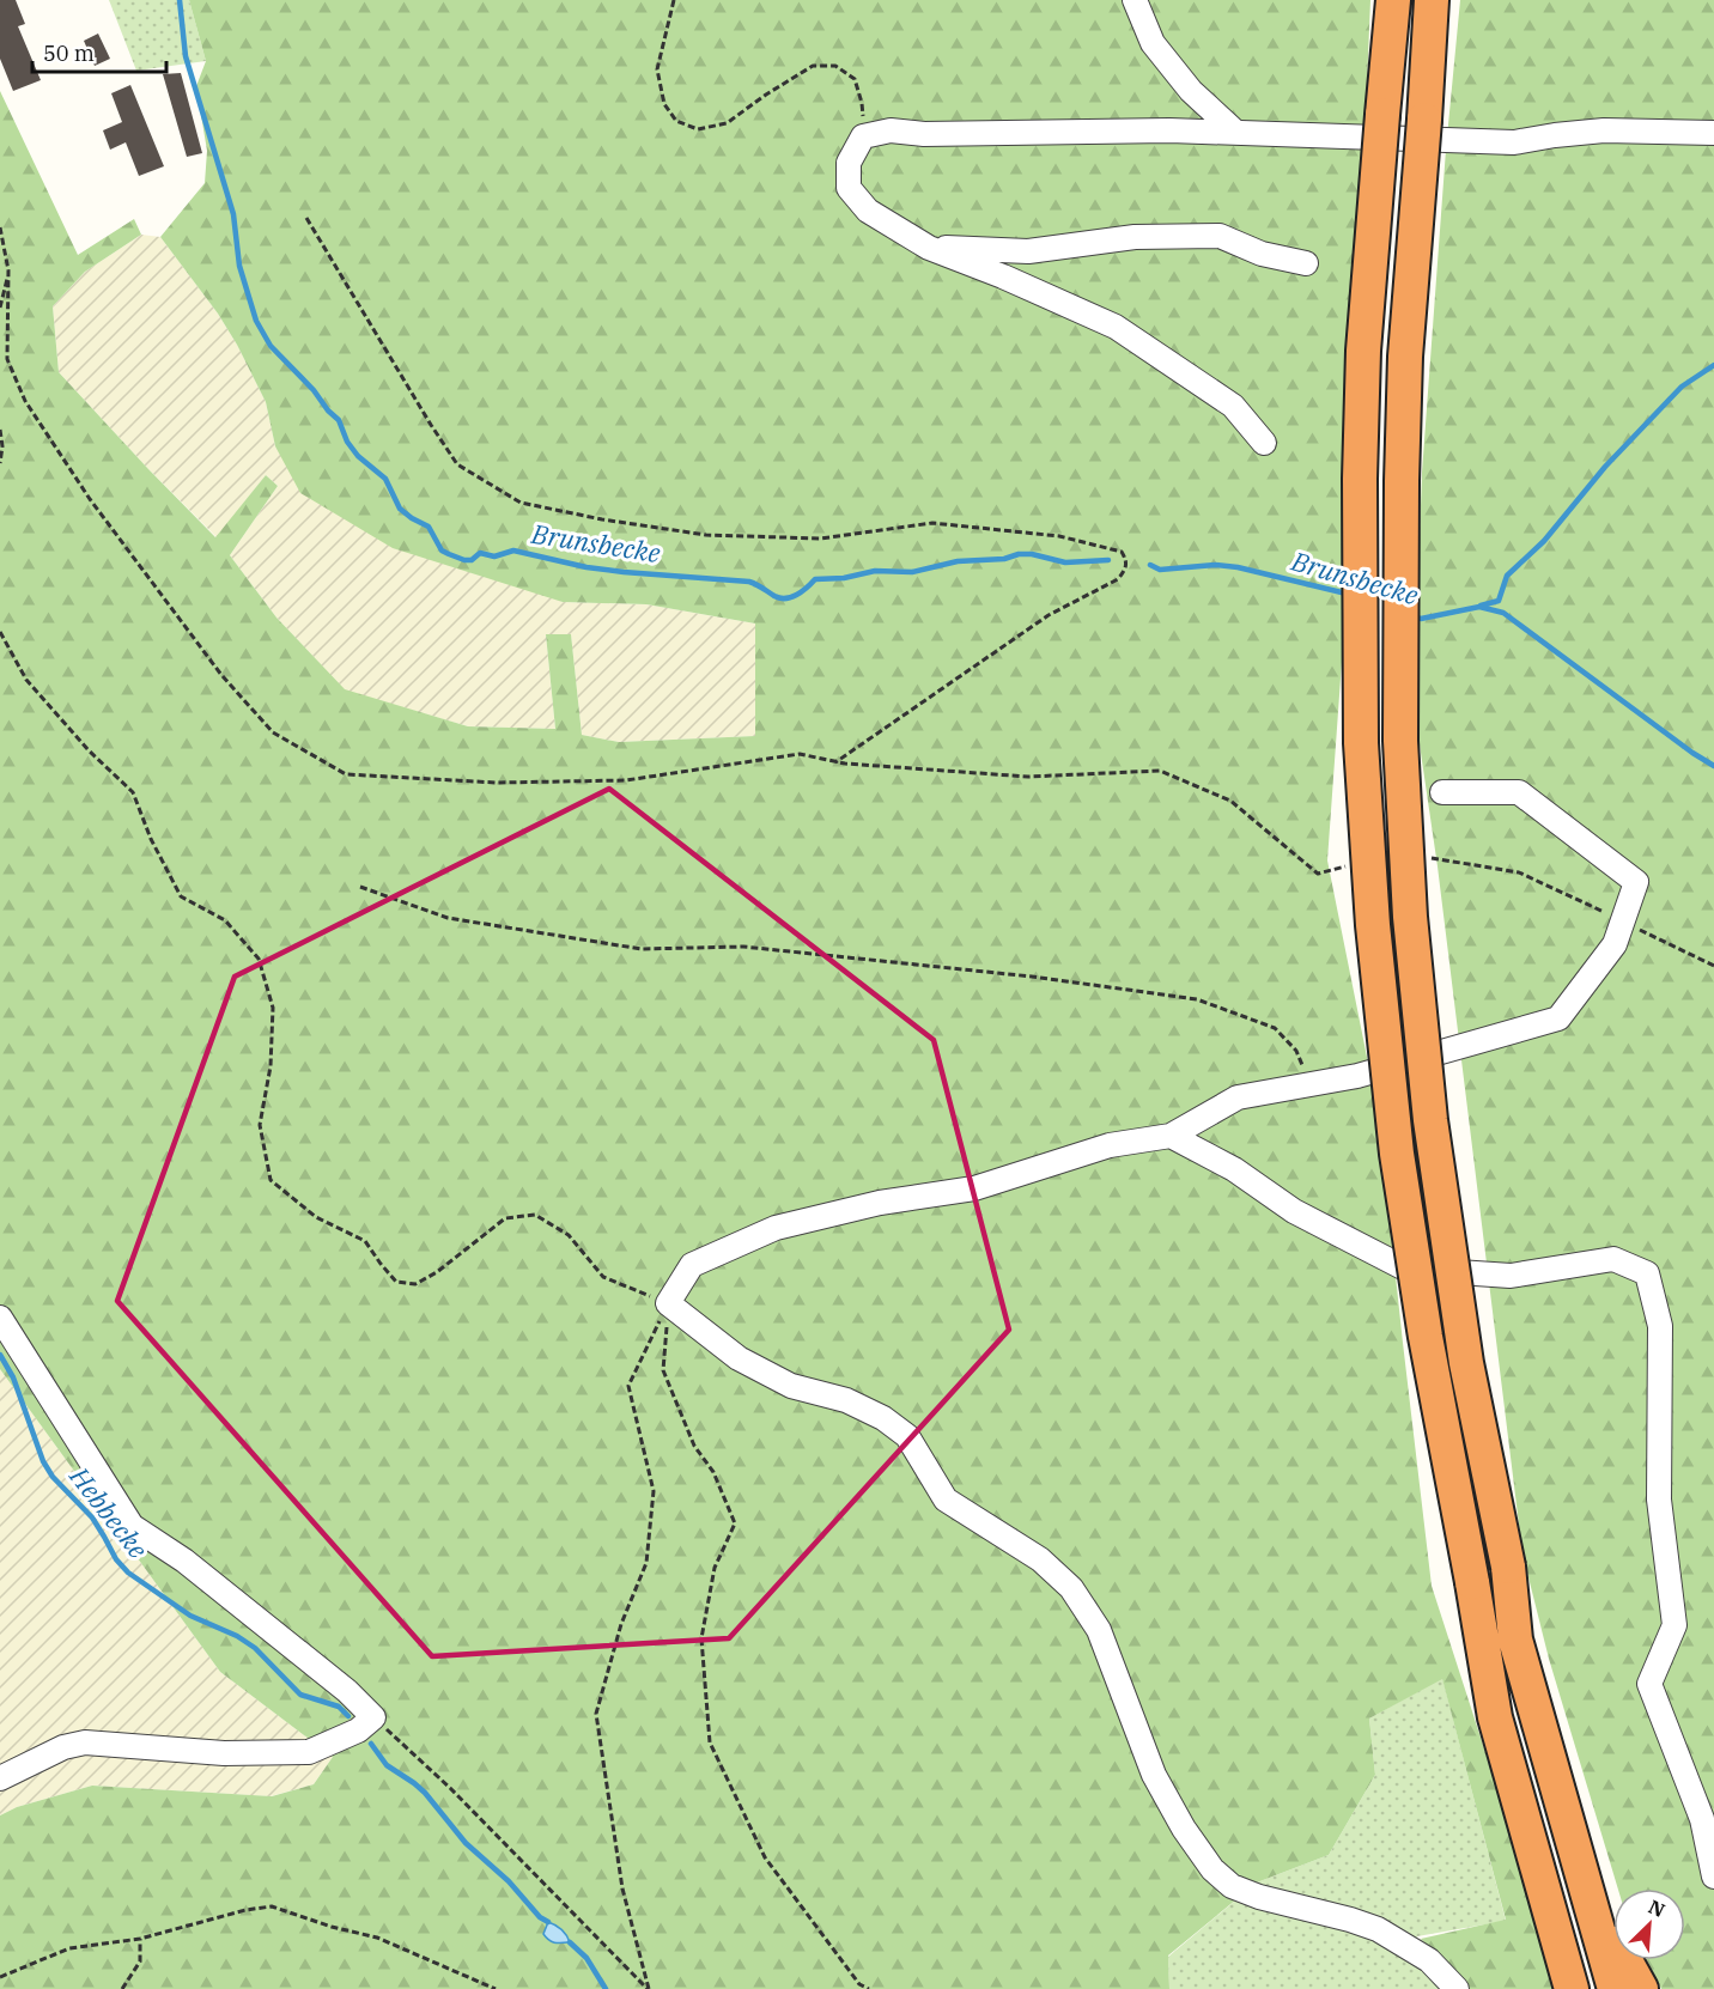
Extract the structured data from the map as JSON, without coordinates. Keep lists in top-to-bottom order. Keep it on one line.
{"water":["Brunsbecke","Hebbecke"],"scale_bar":"50 m","north":"top right"}
